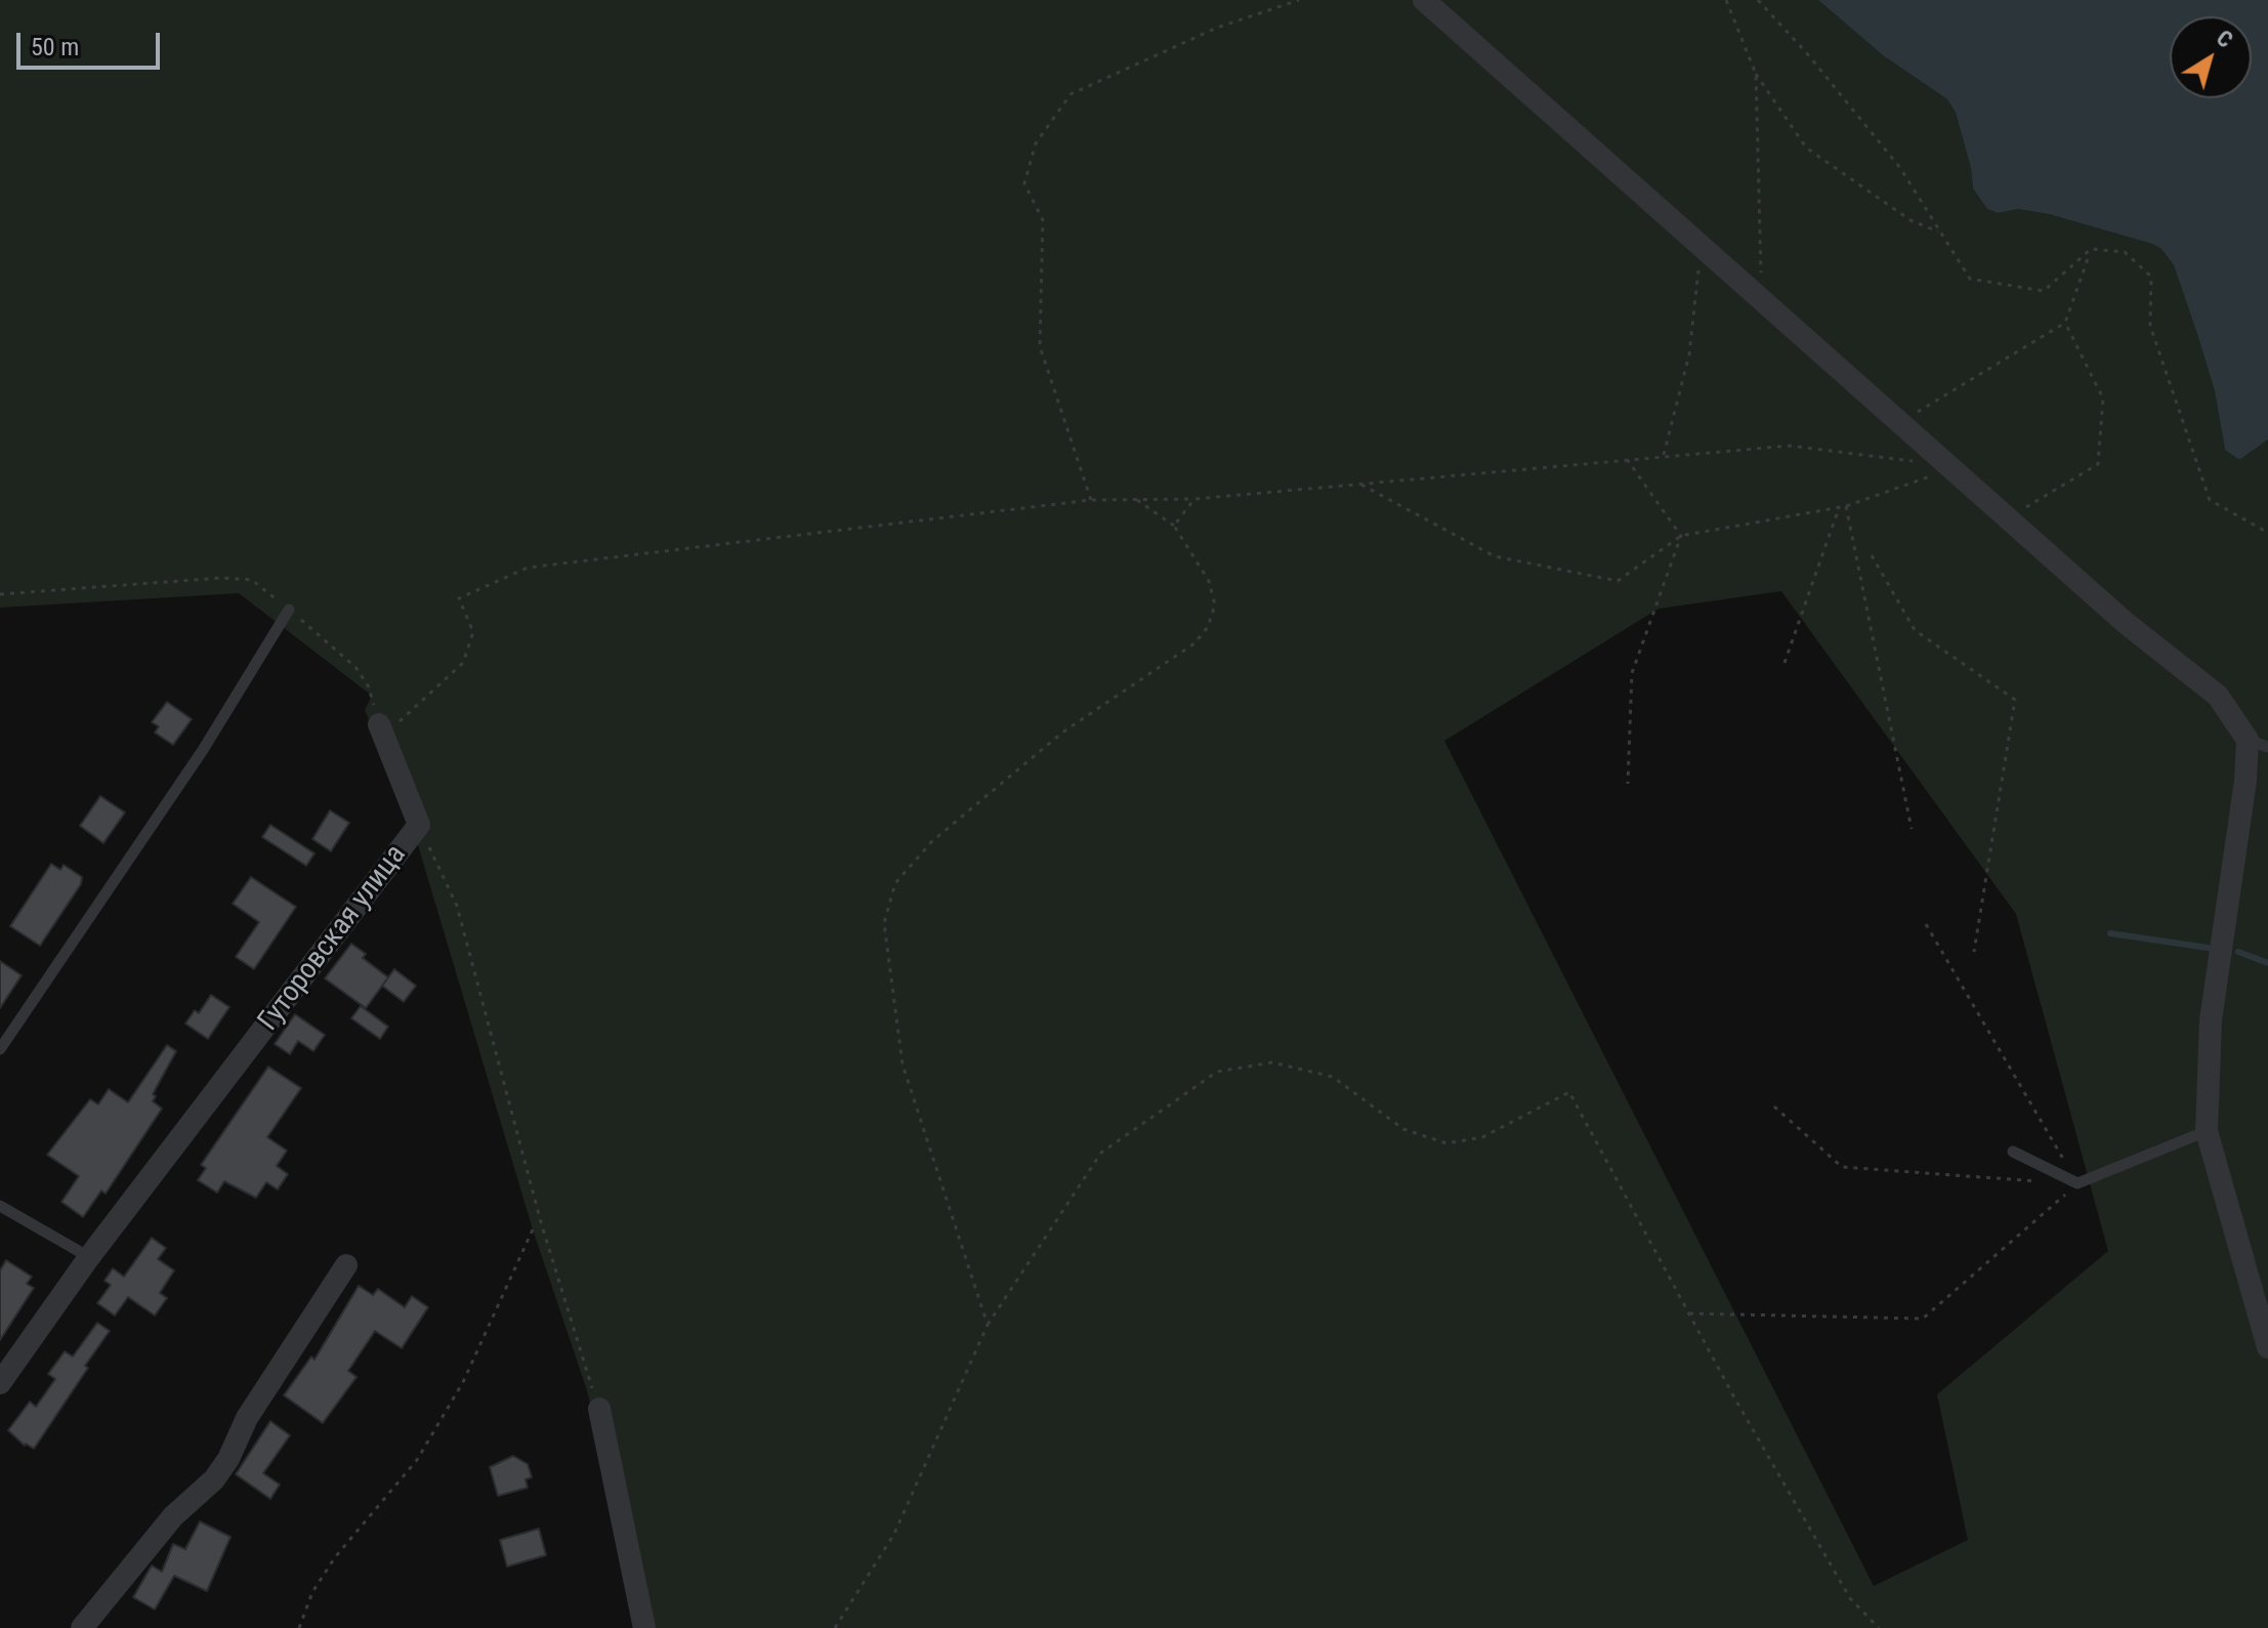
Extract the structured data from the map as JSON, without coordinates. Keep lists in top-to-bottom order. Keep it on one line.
{"streets":{"street":["Гуторовская улица"]},"scale_bar":"50 m","north":"top right"}
